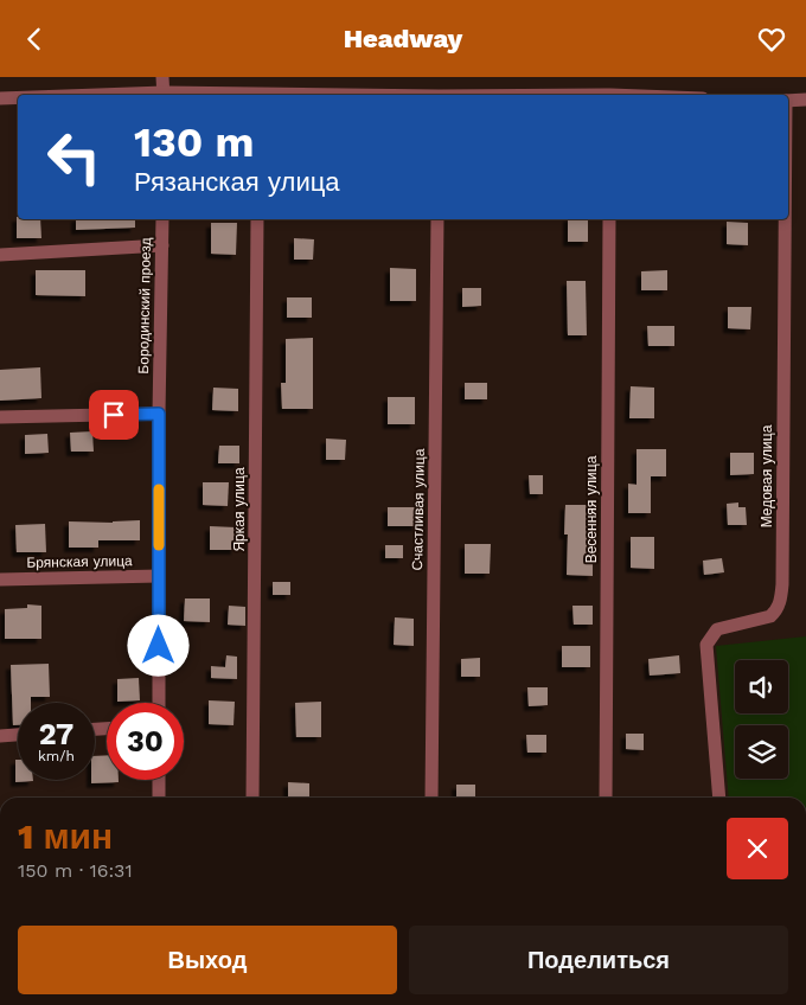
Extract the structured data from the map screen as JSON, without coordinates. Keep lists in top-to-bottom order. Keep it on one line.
{"streets":{"street":["Бородинский проезд","Медовая улица","Яркая улица","Счастливая улица","Весенняя улица","Брянская улица"]},"crossings":[["Бородинский проезд","Брянская улица"]],"page":{"header":"Headway","turn":["130 m","Рязанская улица"],"speed":"27 km/h","limit":"30","heading":["1 мин","150 m · 16:31"],"buttons":["Выход","Поделиться"]}}
